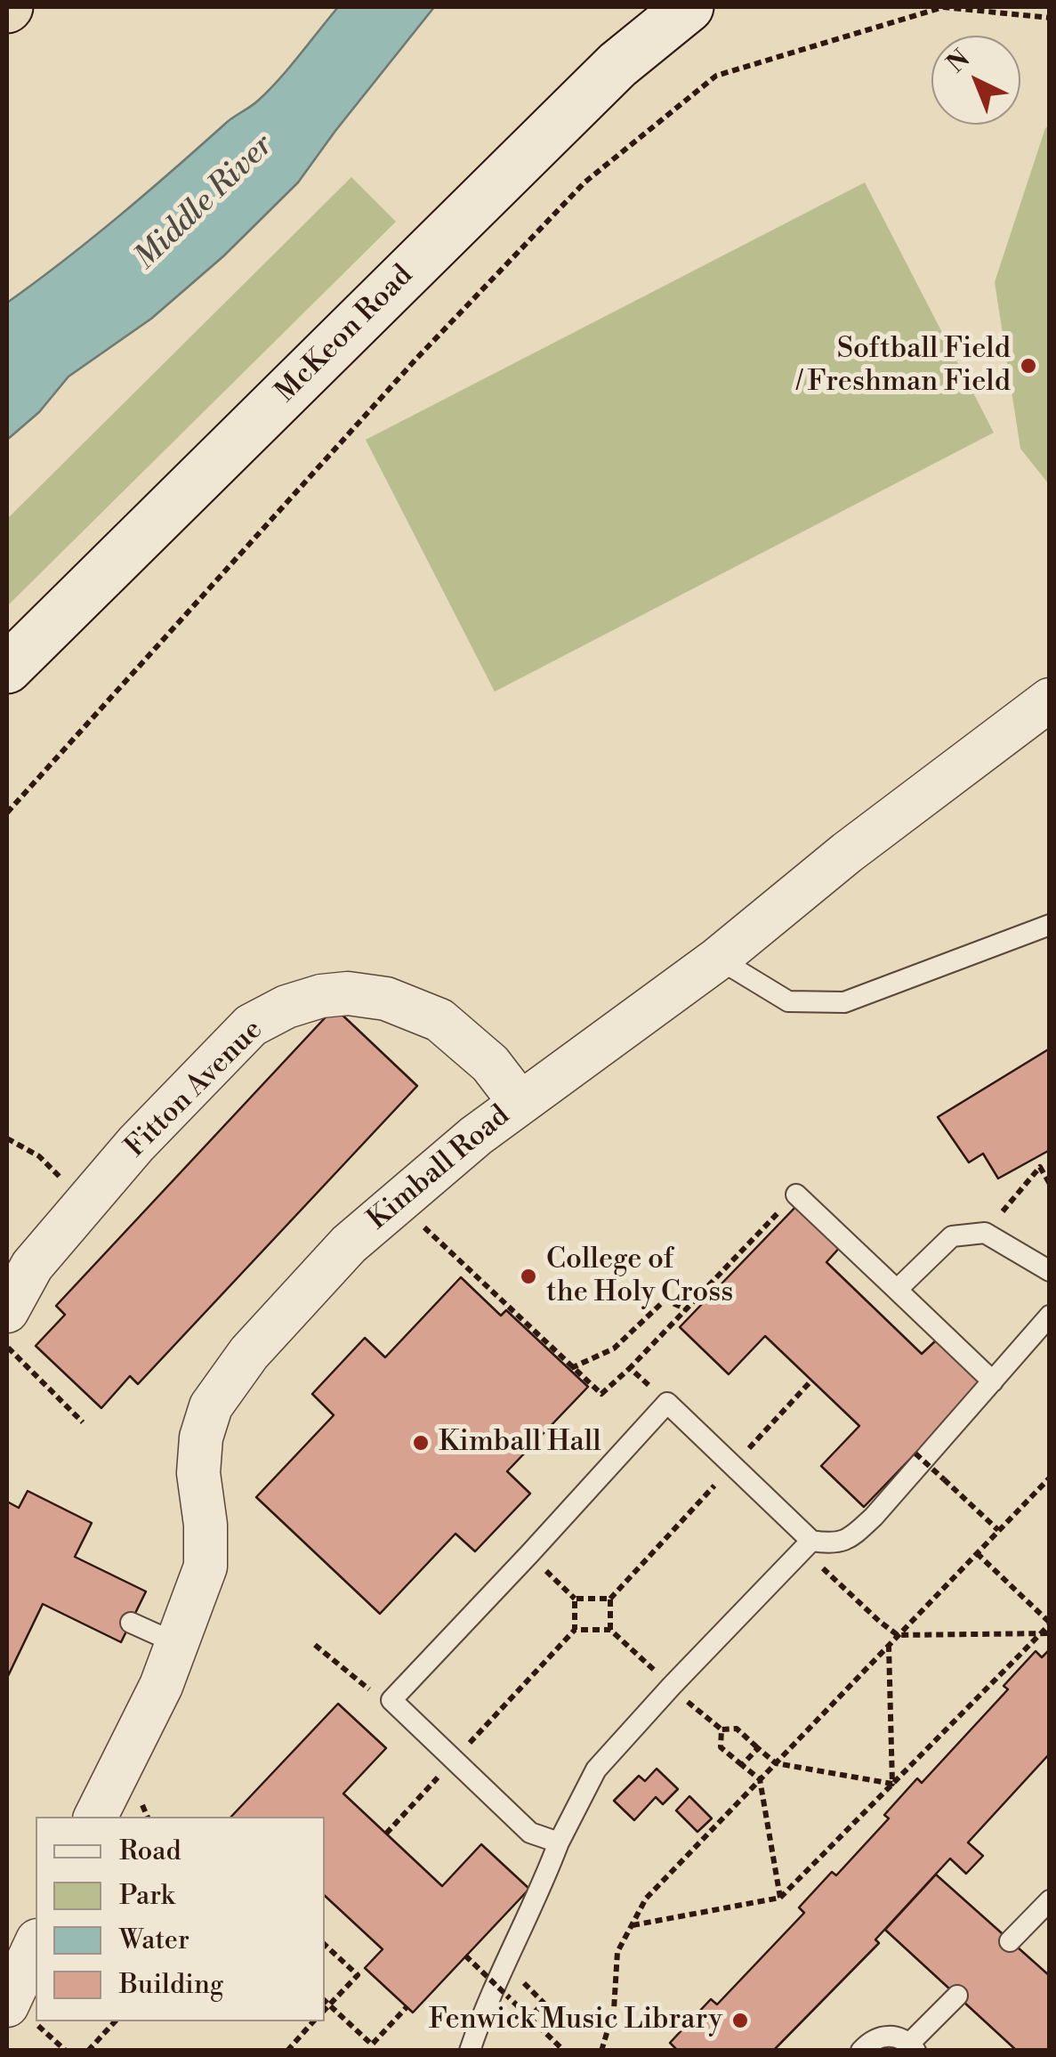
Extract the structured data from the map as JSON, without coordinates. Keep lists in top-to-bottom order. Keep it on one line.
{"streets":{"main road":["McKeon Road"],"street":["Fitton Avenue","Kimball Road"]},"crossings":[["Fitton Avenue","Kimball Road"]],"water":["Middle River"],"places":["Softball Field / Freshman Field","College of the Holy Cross","Kimball Hall","Fenwick Music Library"],"legend":["Road","Park","Water","Building"],"north":"top left"}
